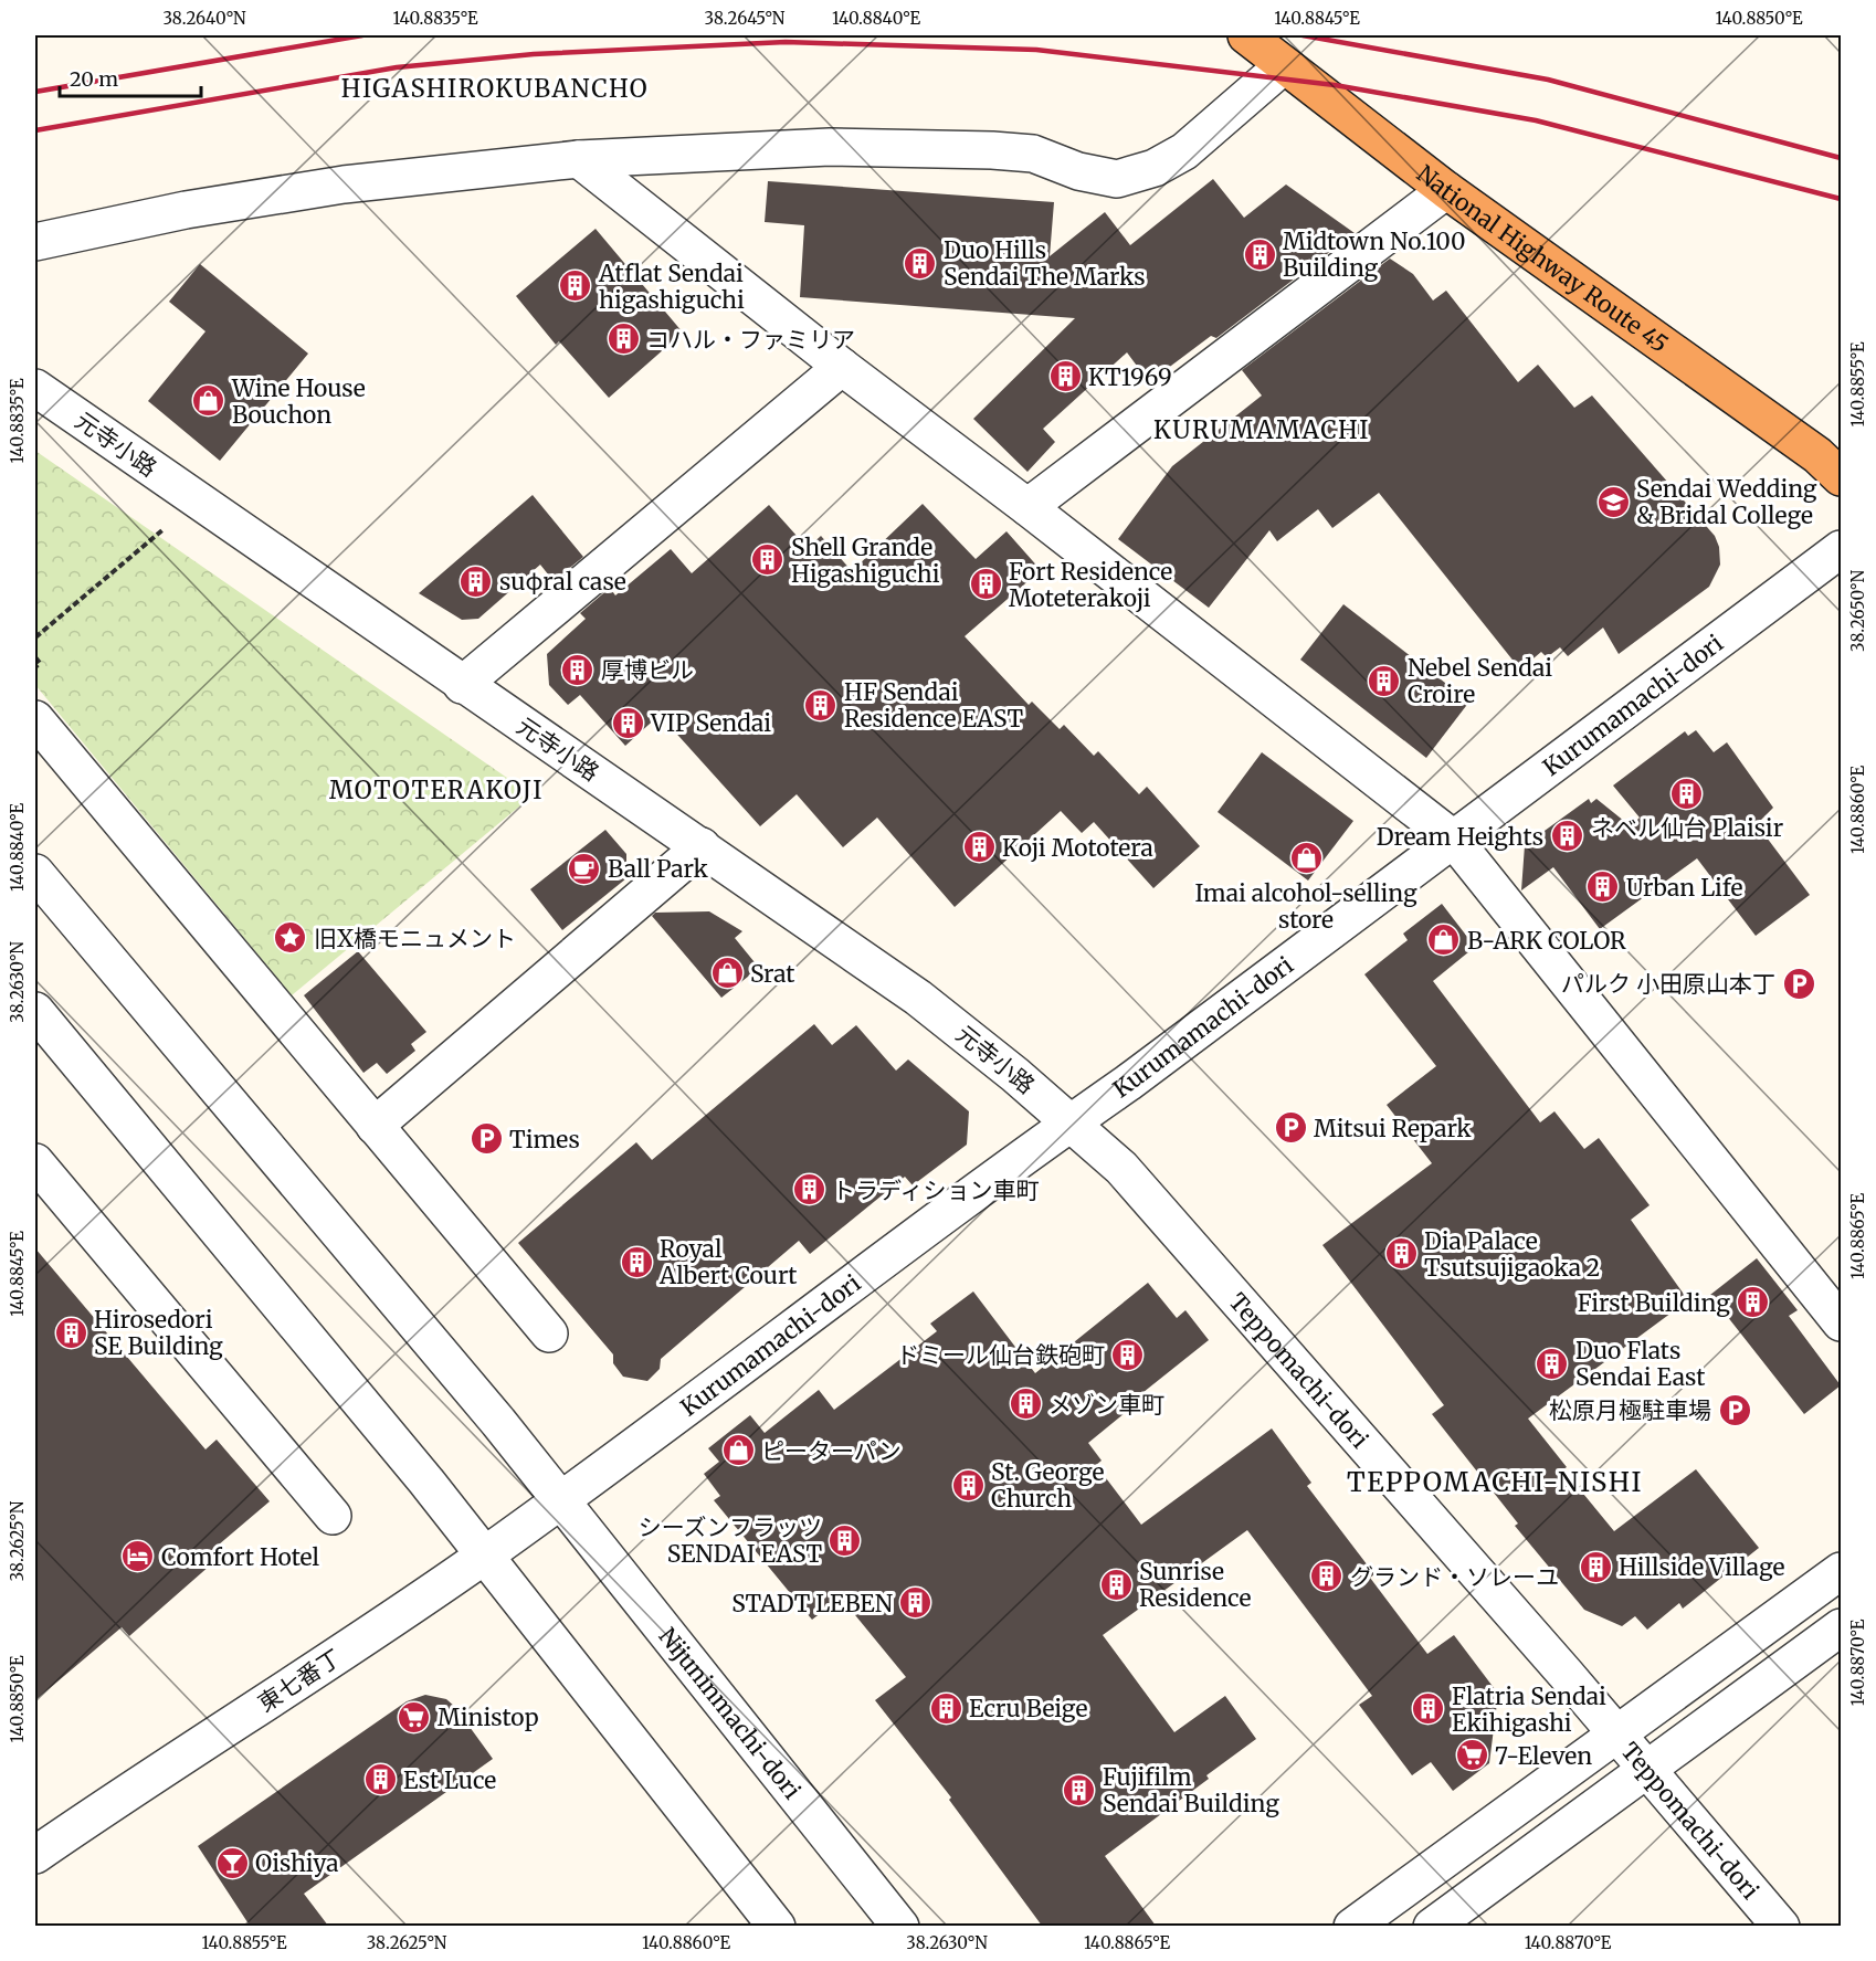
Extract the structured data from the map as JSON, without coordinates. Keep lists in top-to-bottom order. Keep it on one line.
{"streets":{"highway":["National Highway Route 45"],"street":["元寺小路","Kurumamachi-dori","Teppomachi-dori","東七番丁","Nijuninmachi-dori"]},"crossings":[["元寺小路","Kurumamachi-dori"],["元寺小路","Teppomachi-dori"],["Kurumamachi-dori","Teppomachi-dori"],["Kurumamachi-dori","東七番丁"],["Kurumamachi-dori","Nijuninmachi-dori"],["東七番丁","Nijuninmachi-dori"]],"districts":["HIGASHIROKUBANCHO","KURUMAMACHI","MOTOTERAKOJI","TEPPOMACHI-NISHI"],"places":{"building":["Midtown No.100 Building","Duo Hills Sendai The Marks","Atflat Sendai higashiguchi","コハル・ファミリア","KT1969","Shell Grande Higashiguchi","suφral case","Fort Residence Moteterakoji","厚博ビル","Nebel Sendai Croire","HF Sendai Residence EAST","VIP Sendai","ネベル仙台 Plaisir","Dream Heights","Koji Mototera","Urban Life","トラディション車町","Dia Palace Tsutsujigaoka 2","Royal Albert Court","First Building","Hirosedori SE Building","ドミール仙台鉄砲町","Duo Flats Sendai East","メゾン車町","St. George Church","シーズンフラッツ SENDAI EAST","Hillside Village","グランド・ソレーユ","Sunrise Residence","STADT LEBEN","Ecru Beige","Flatria Sendai Ekihigashi","Est Luce","Fujifilm Sendai Building"],"shop":["Wine House Bouchon","Imai alcohol-selling store","B-ARK COLOR","Srat","ピーターパン"],"school or university":["Sendai Wedding & Bridal College"],"cafe":["Ball Park"],"place":["旧X橋モニュメント"],"parking":["パルク 小田原山本丁","Mitsui Repark","Times","松原月極駐車場"],"hotel":["Comfort Hotel"],"supermarket":["Ministop","7-Eleven"],"bar":["Oishiya"]},"scale_bar":"20 m","coordinates":["38.2640°N","140.8835°E","38.2645°N","140.8840°E","140.8845°E","140.8850°E","140.8855°E","38.2650°N","140.8860°E","38.2630°N","140.8865°E","38.2625°N","140.8870°E"]}
